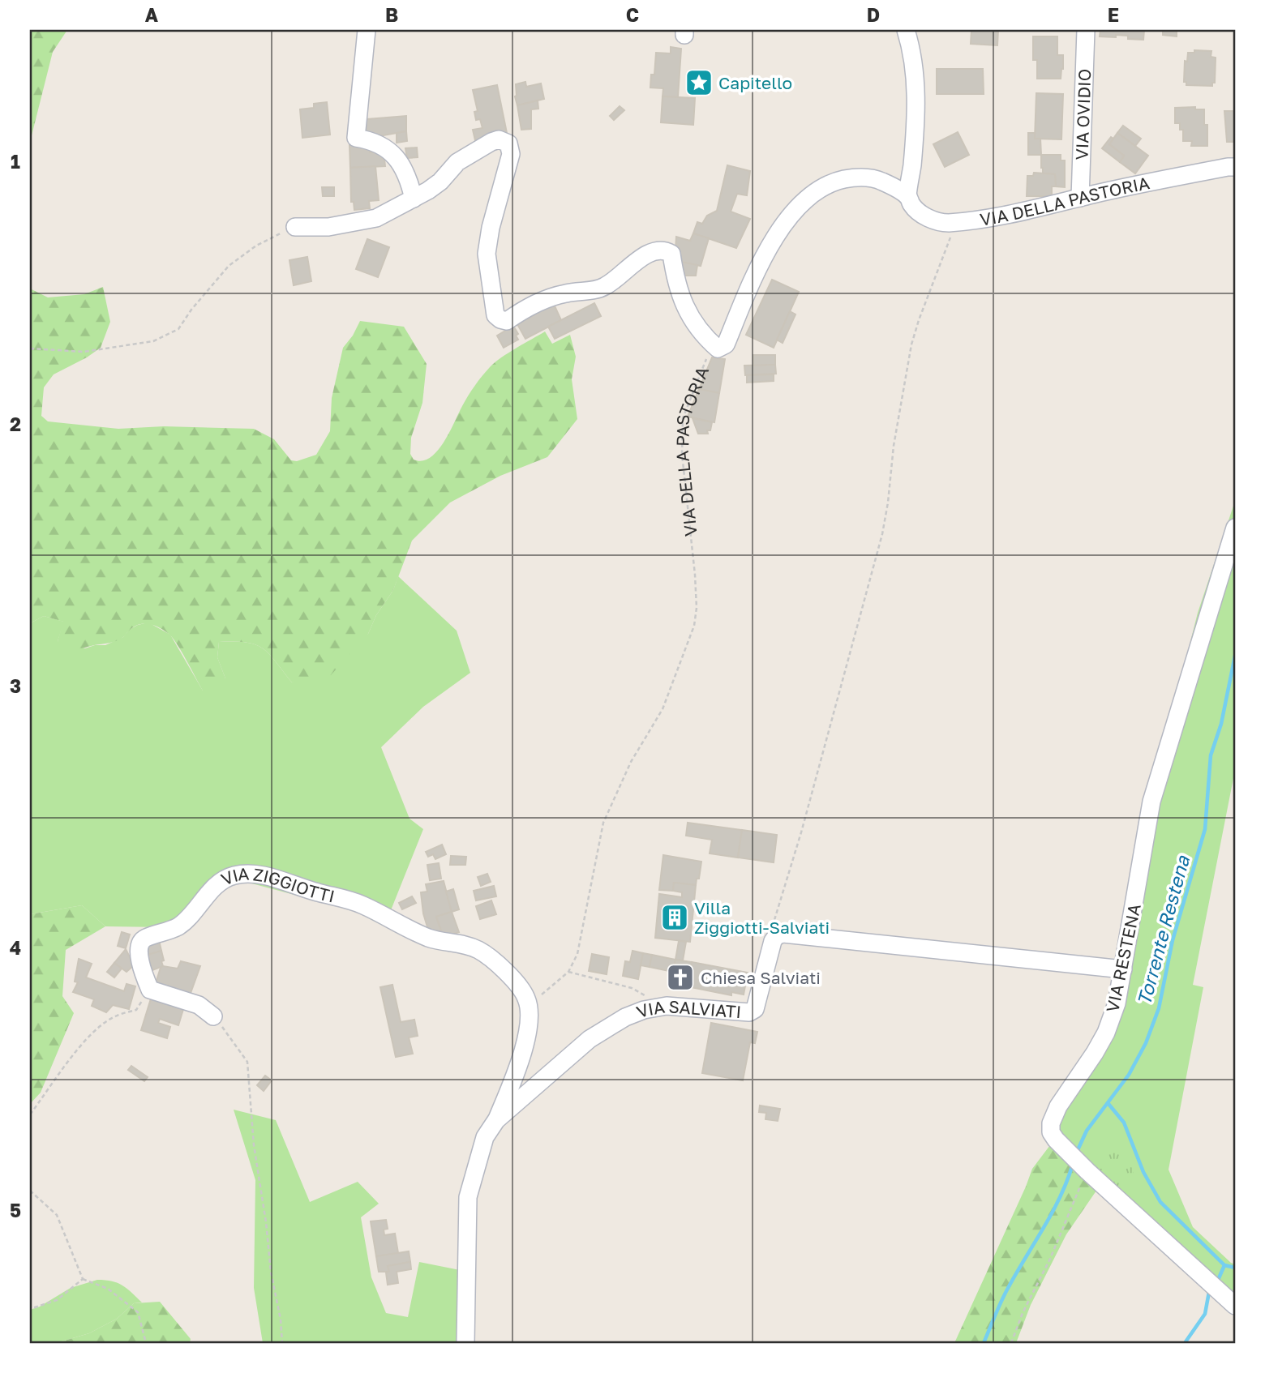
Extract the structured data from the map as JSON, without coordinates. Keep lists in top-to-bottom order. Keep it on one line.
{"streets":{"street":["VIA OVIDIO","VIA DELLA PASTORIA","VIA ZIGGIOTTI","VIA RESTENA","VIA SALVIATI"]},"crossings":[["VIA OVIDIO","VIA DELLA PASTORIA"]],"water":["Torrente Restena"],"places":{"place":["Capitello"],"building":["Villa Ziggiotti-Salviati"],"church":["Chiesa Salviati"]},"grid":{"columns":["A","B","C","D","E"],"rows":["1","2","3","4","5"]}}
